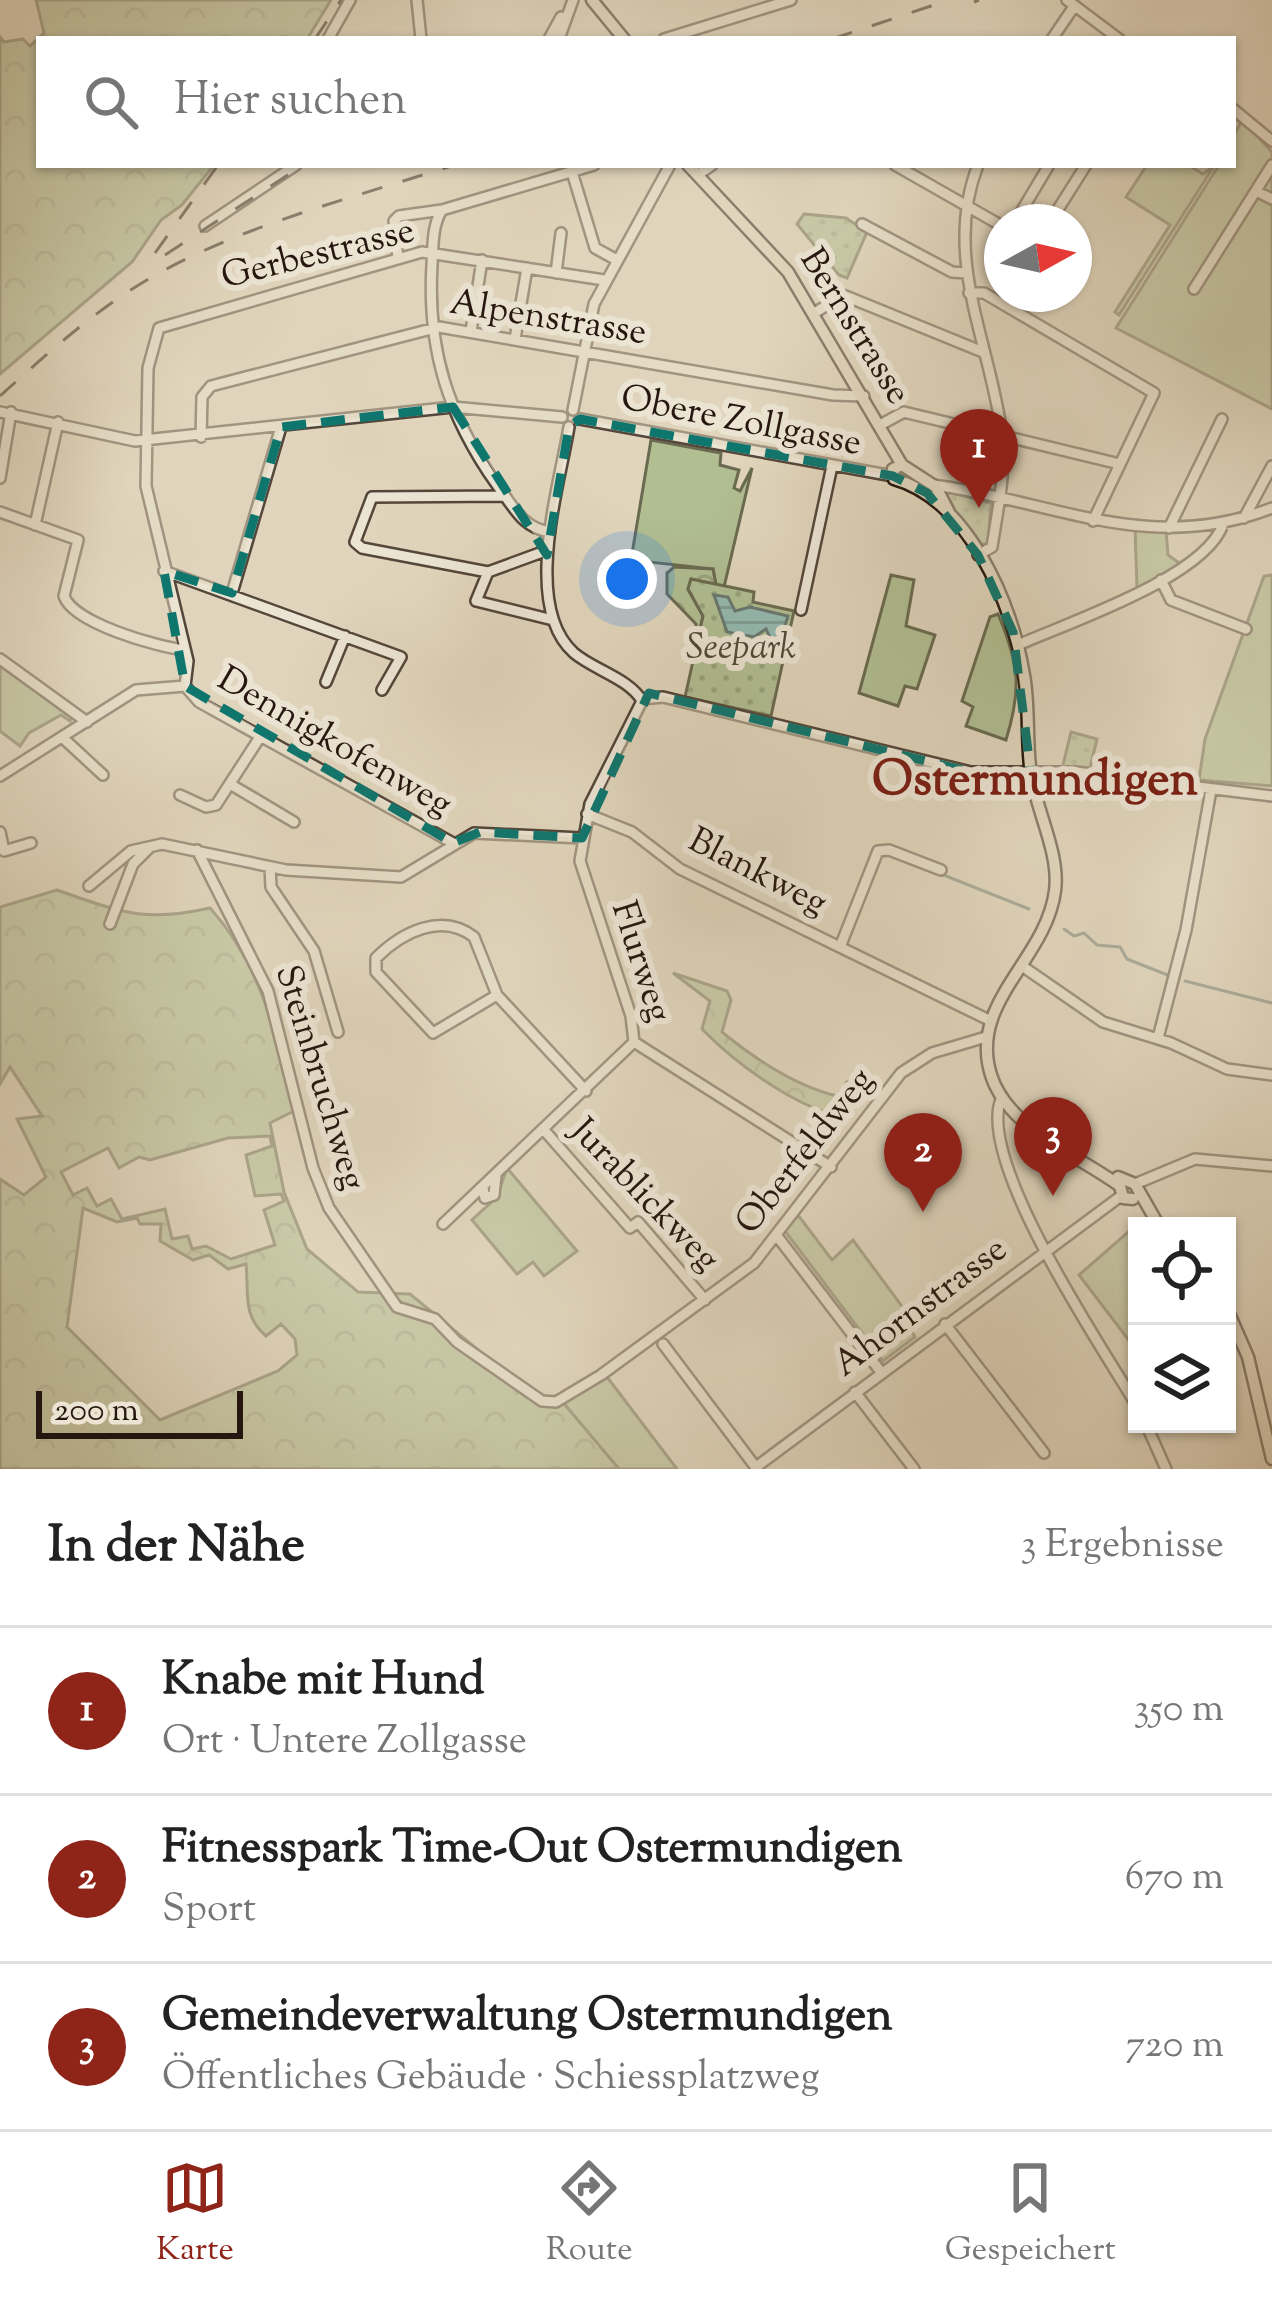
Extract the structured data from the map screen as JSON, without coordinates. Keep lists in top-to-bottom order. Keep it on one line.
{"streets":{"main road":["Bernstrasse"],"street":["Gerbestrasse","Alpenstrasse","Obere Zollgasse","Dennigkofenweg","Blankweg","Flurweg","Steinbruchweg","Oberfeldweg","Jurablickweg","Ahornstrasse"]},"crossings":[["Gerbestrasse","Obere Zollgasse"],["Gerbestrasse","Dennigkofenweg"],["Alpenstrasse","Bernstrasse"],["Alpenstrasse","Obere Zollgasse"],["Bernstrasse","Obere Zollgasse"],["Flurweg","Oberfeldweg"],["Steinbruchweg","Oberfeldweg"],["Oberfeldweg","Jurablickweg"]],"districts":["Ostermundigen"],"parks":["Seepark"],"scale_bar":"200 m","north":"right","page":{"search":"Hier suchen","pins":["1","3","2"],"scale":"200 m","heading":["In der Nähe","3 Ergebnisse"],"list":[{"mark":"1","name":"Knabe mit Hund","note":"Ort · Untere Zollgasse","value":"350 m"},{"mark":"2","name":"Fitnesspark Time-Out Ostermundigen","note":"Sport","value":"670 m"},{"mark":"3","name":"Gemeindeverwaltung Ostermundigen","note":"Öffentliches Gebäude · Schiessplatzweg","value":"720 m"}],"nav":["Karte","Route","Gespeichert"]}}
